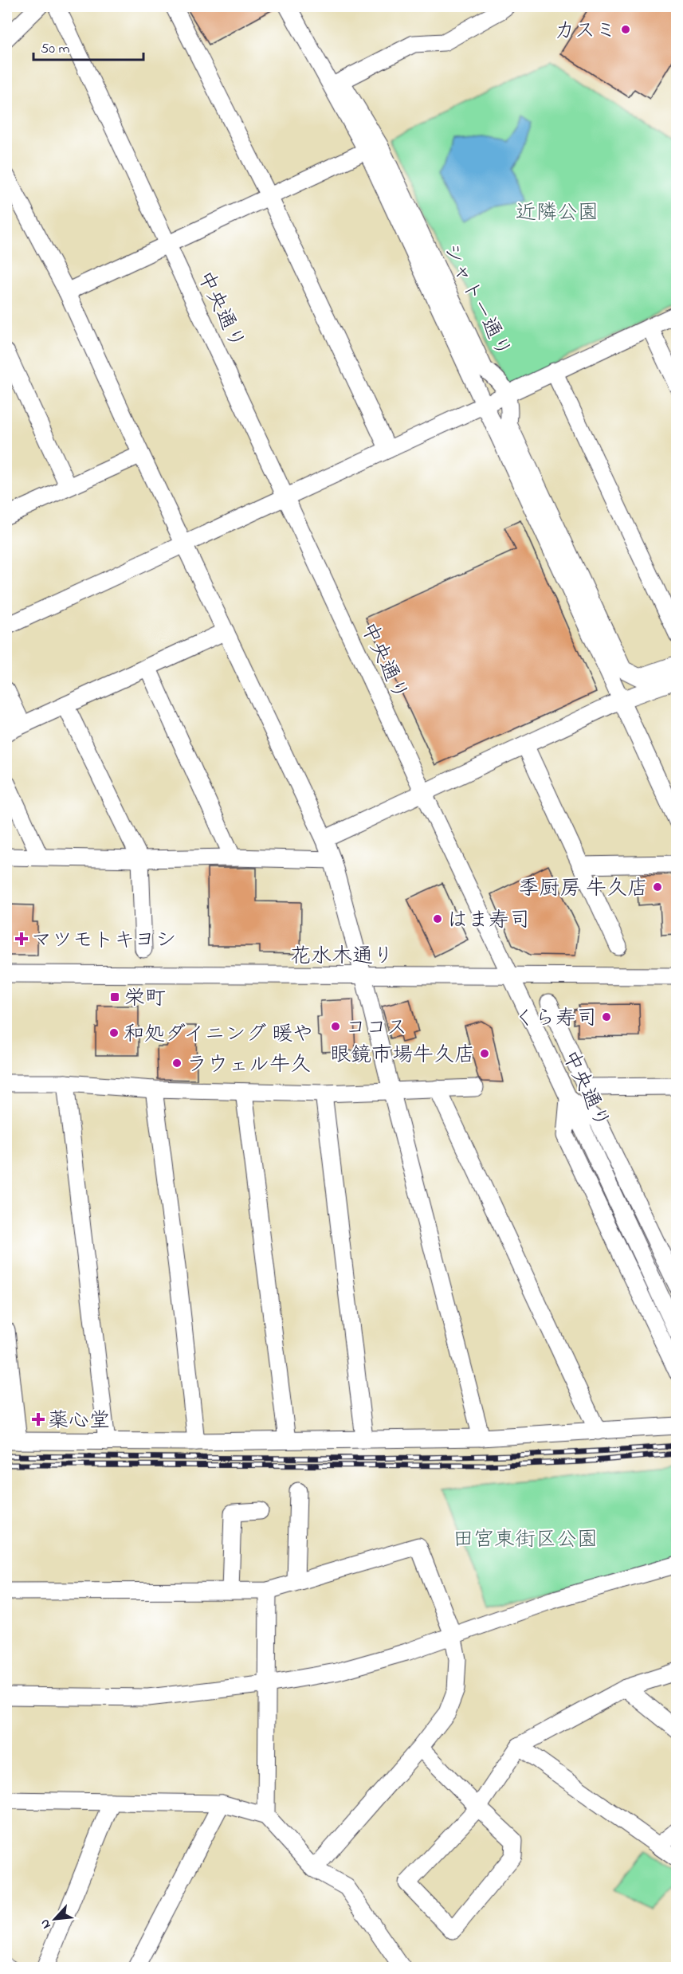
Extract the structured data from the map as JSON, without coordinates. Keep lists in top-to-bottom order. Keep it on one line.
{"streets":{"street":["シャトー通り","中央通り","花水木通り"]},"crossings":[["中央通り","花水木通り"]],"parks":["近隣公園","田宮東街区公園"],"places":{"other":["カスミ","季厨房 牛久店","はま寿司","くら寿司","ココス","和処ダイニング 暖や","眼鏡市場牛久店","ラウェル牛久"],"health":["マツモトキヨシ","薬心堂"],"transit":["栄町"]},"scale_bar":"50 m","north":"bottom left"}
